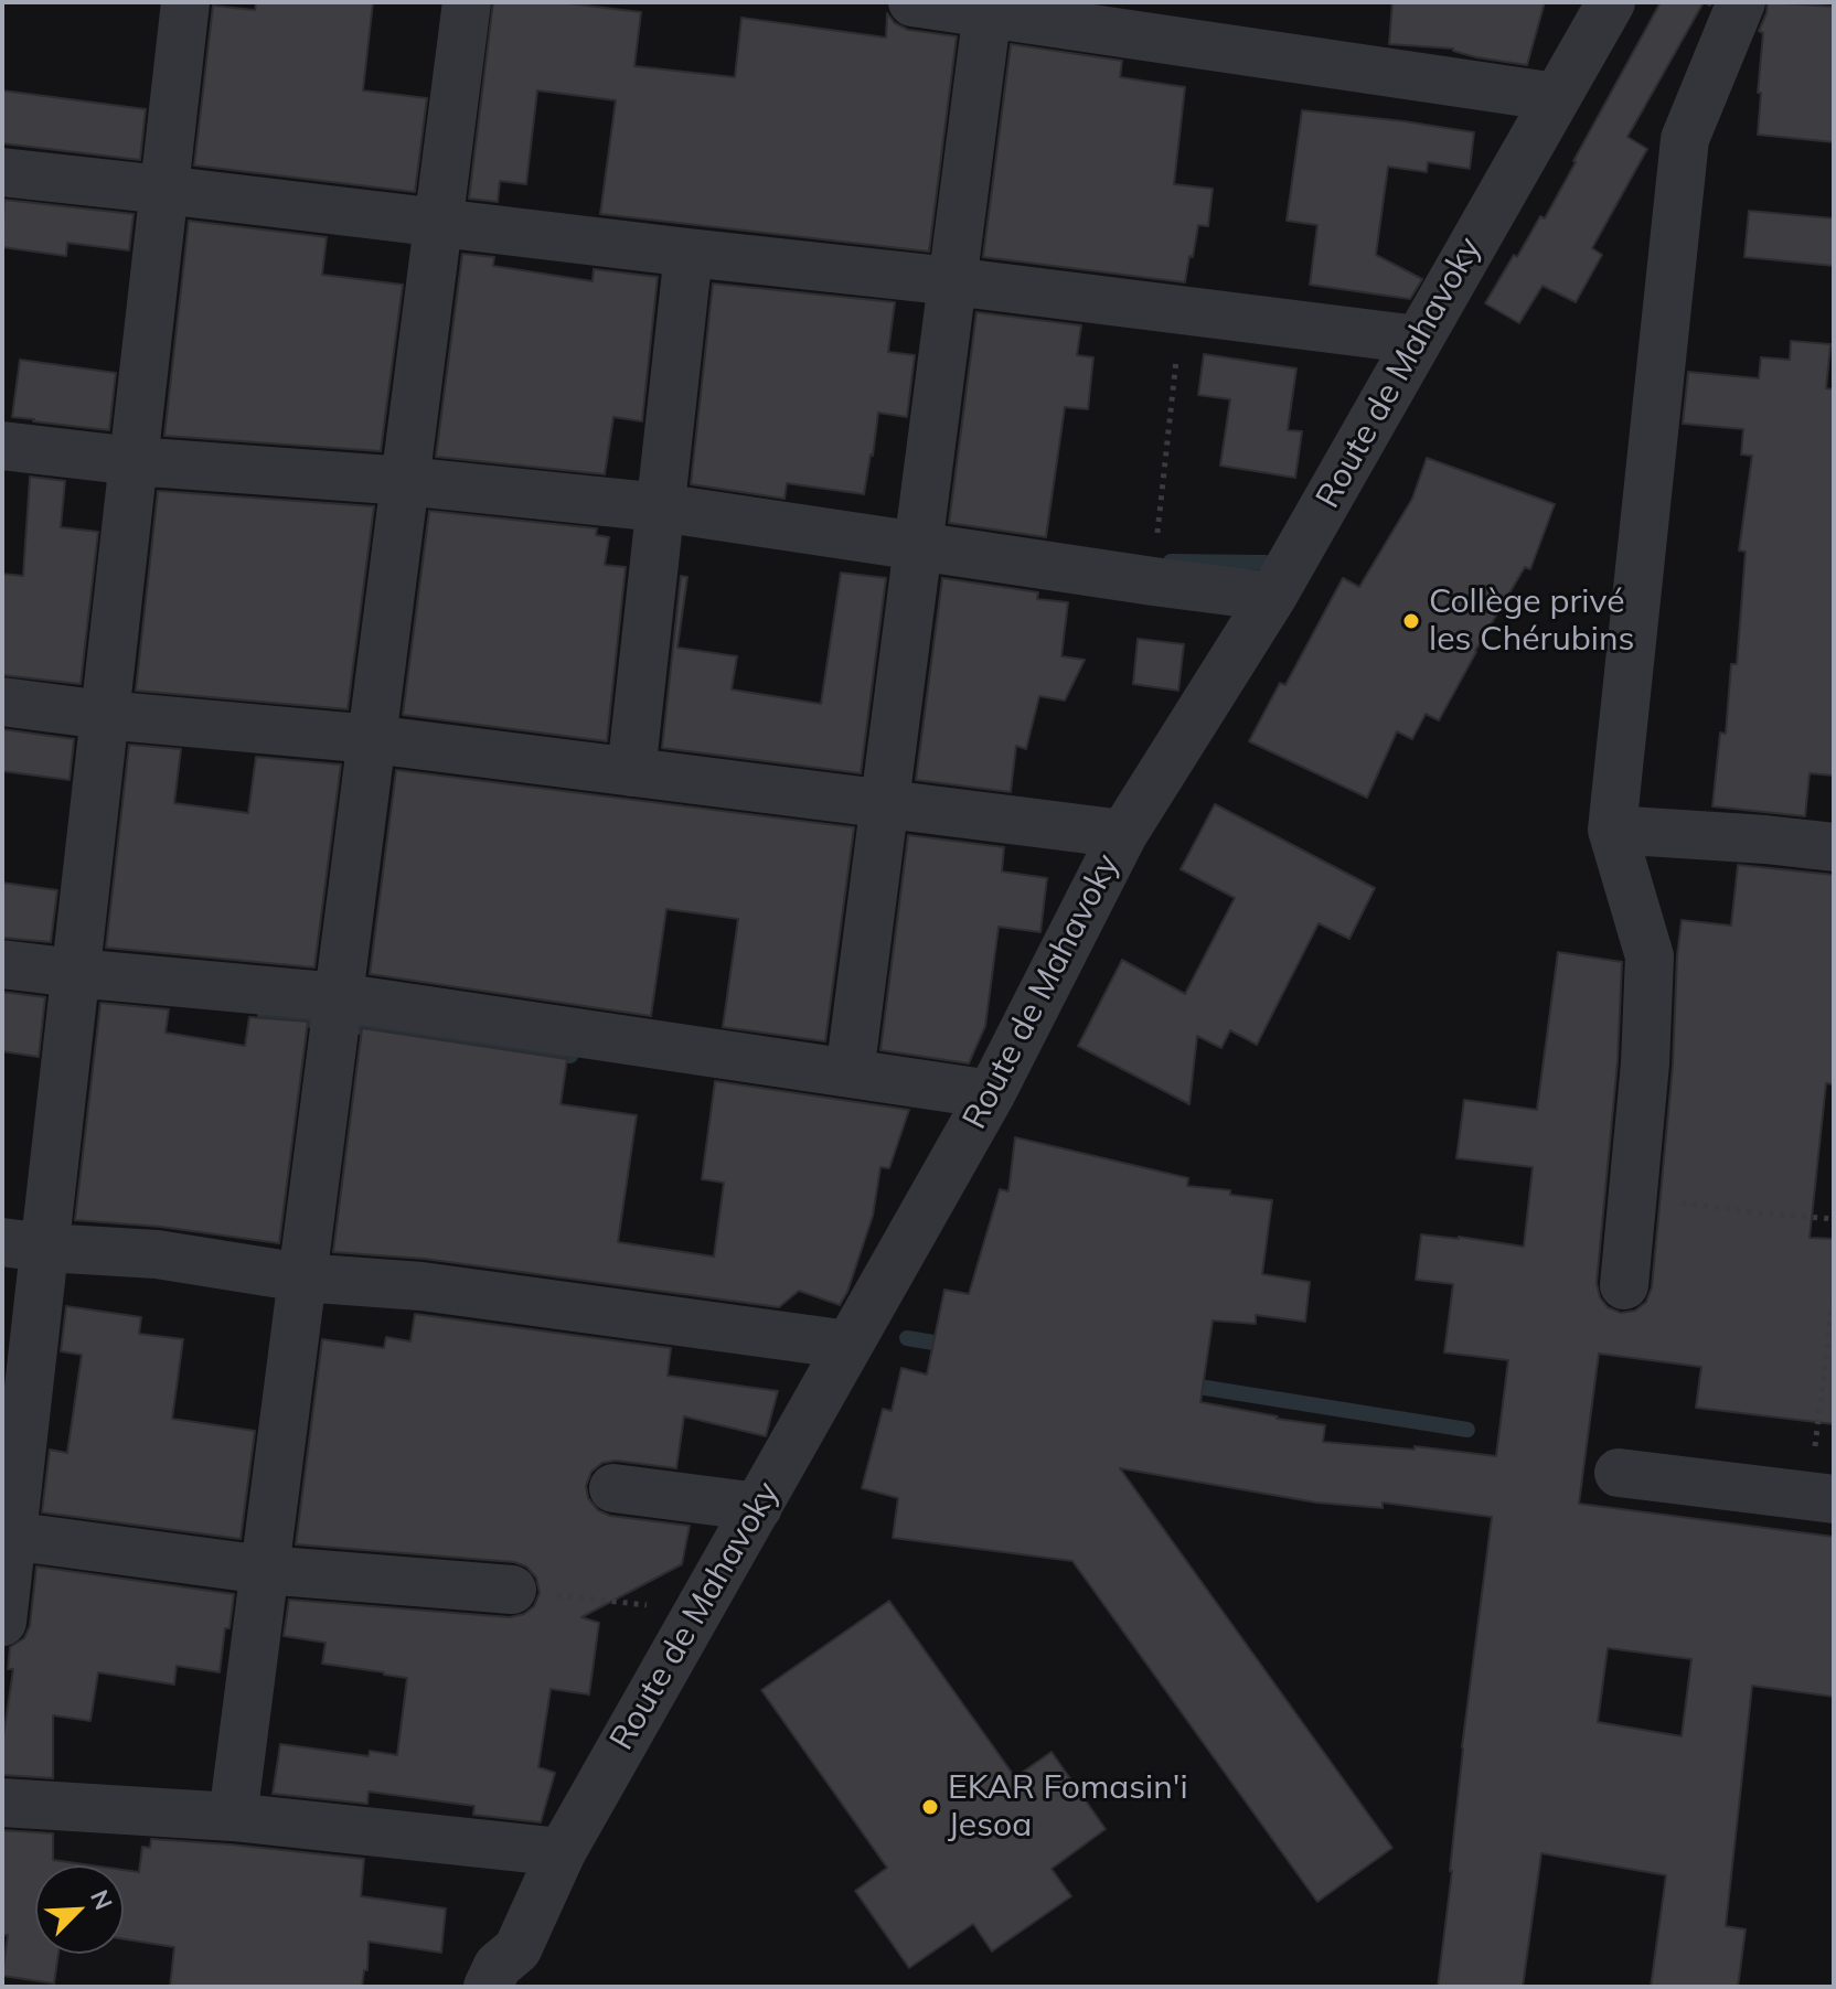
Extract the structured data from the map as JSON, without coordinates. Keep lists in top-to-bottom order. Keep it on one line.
{"streets":{"street":["Route de Mahavoky"]},"places":["Collège privé les Chérubins","EKAR Fomasin'i Jesoa"],"north":"top right"}
